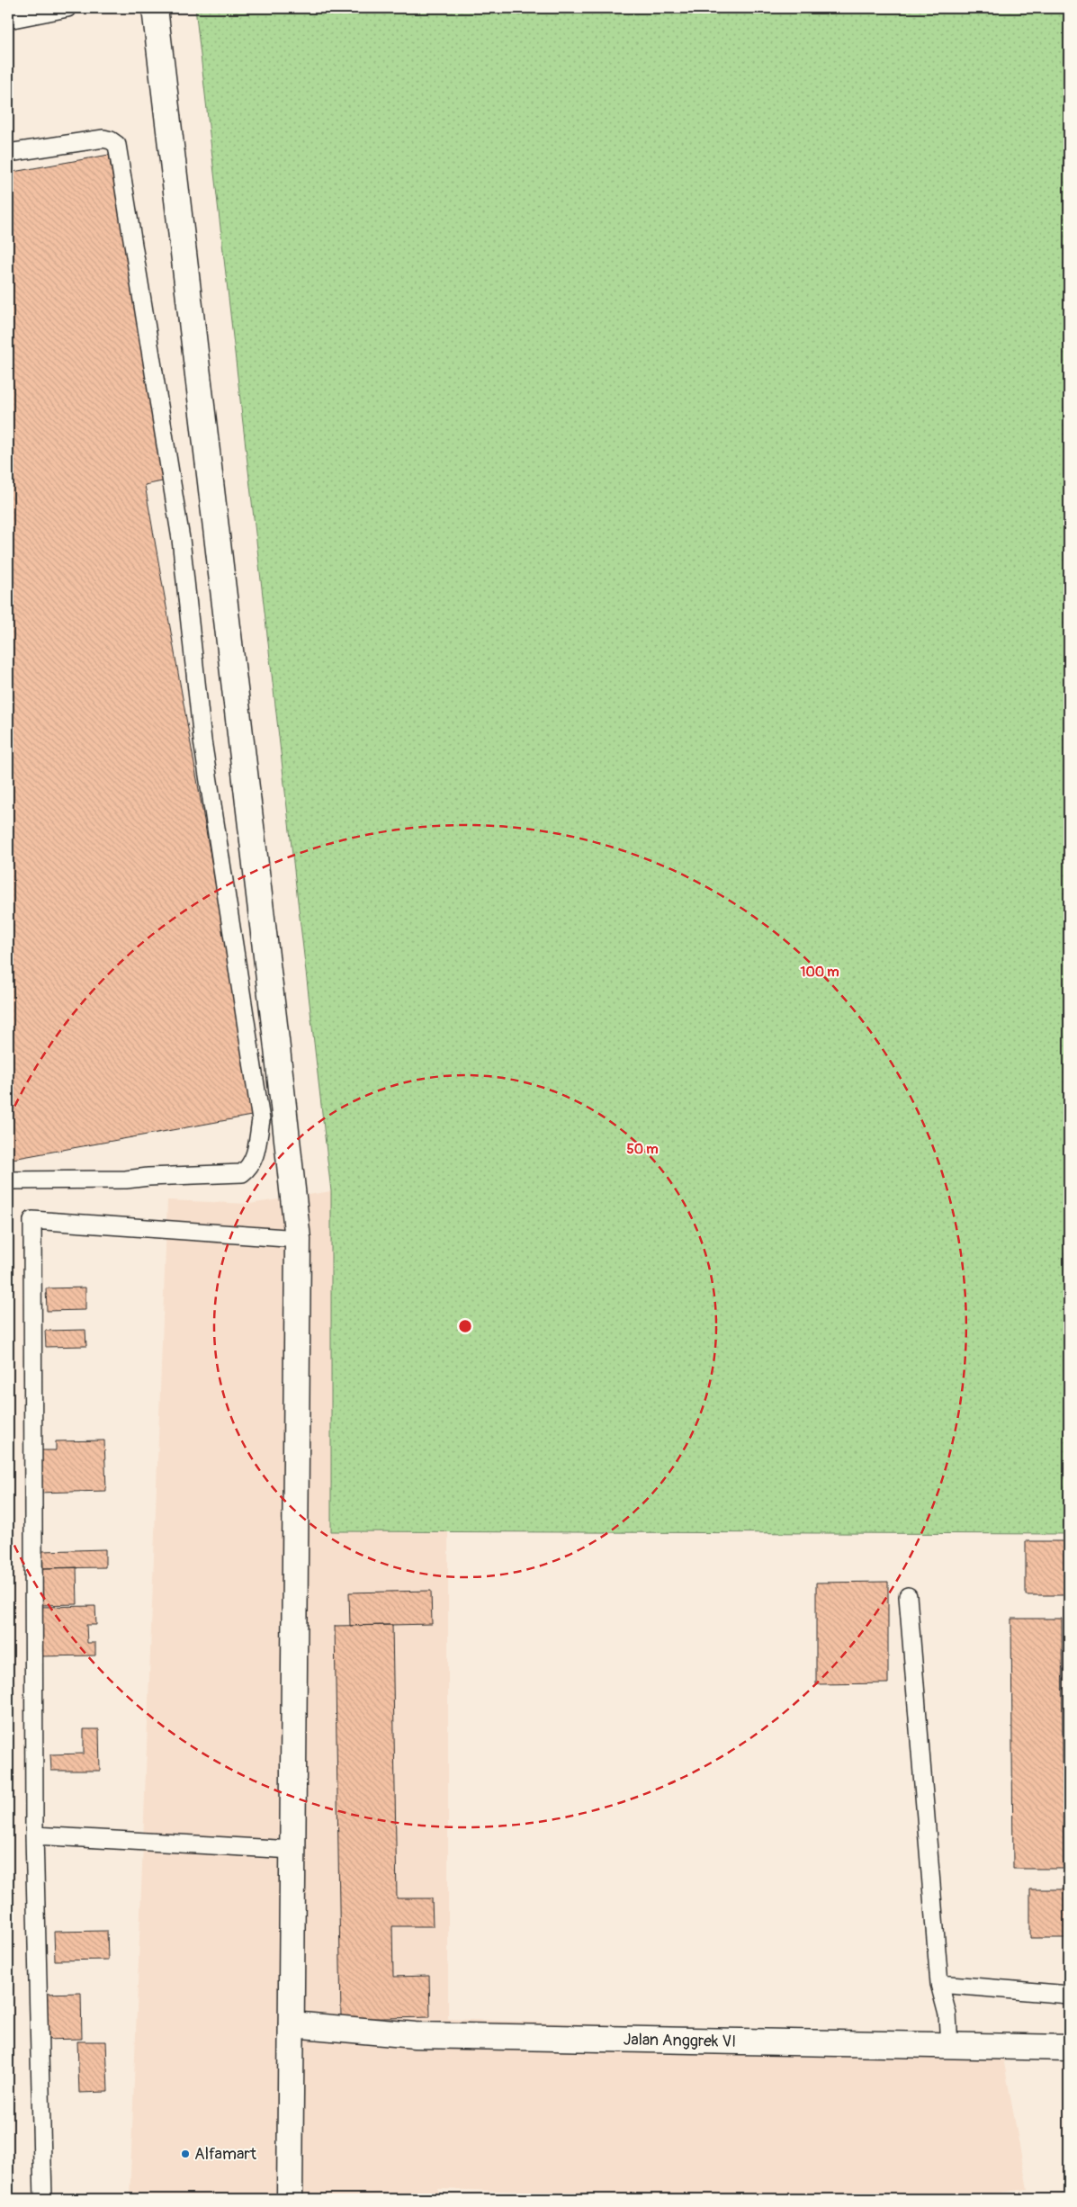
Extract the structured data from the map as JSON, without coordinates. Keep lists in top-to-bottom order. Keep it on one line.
{"streets":{"street":["Jalan Anggrek VI"]},"places":["Alfamart"],"rings":["100 m","50 m"]}
